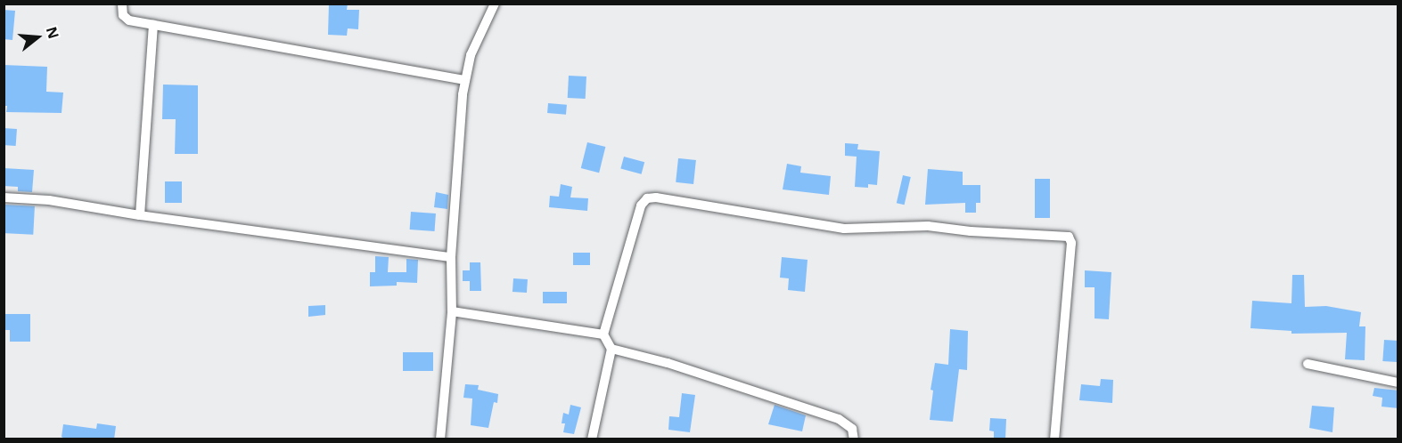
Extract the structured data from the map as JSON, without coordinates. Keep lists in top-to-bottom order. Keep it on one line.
{"north":"right"}
